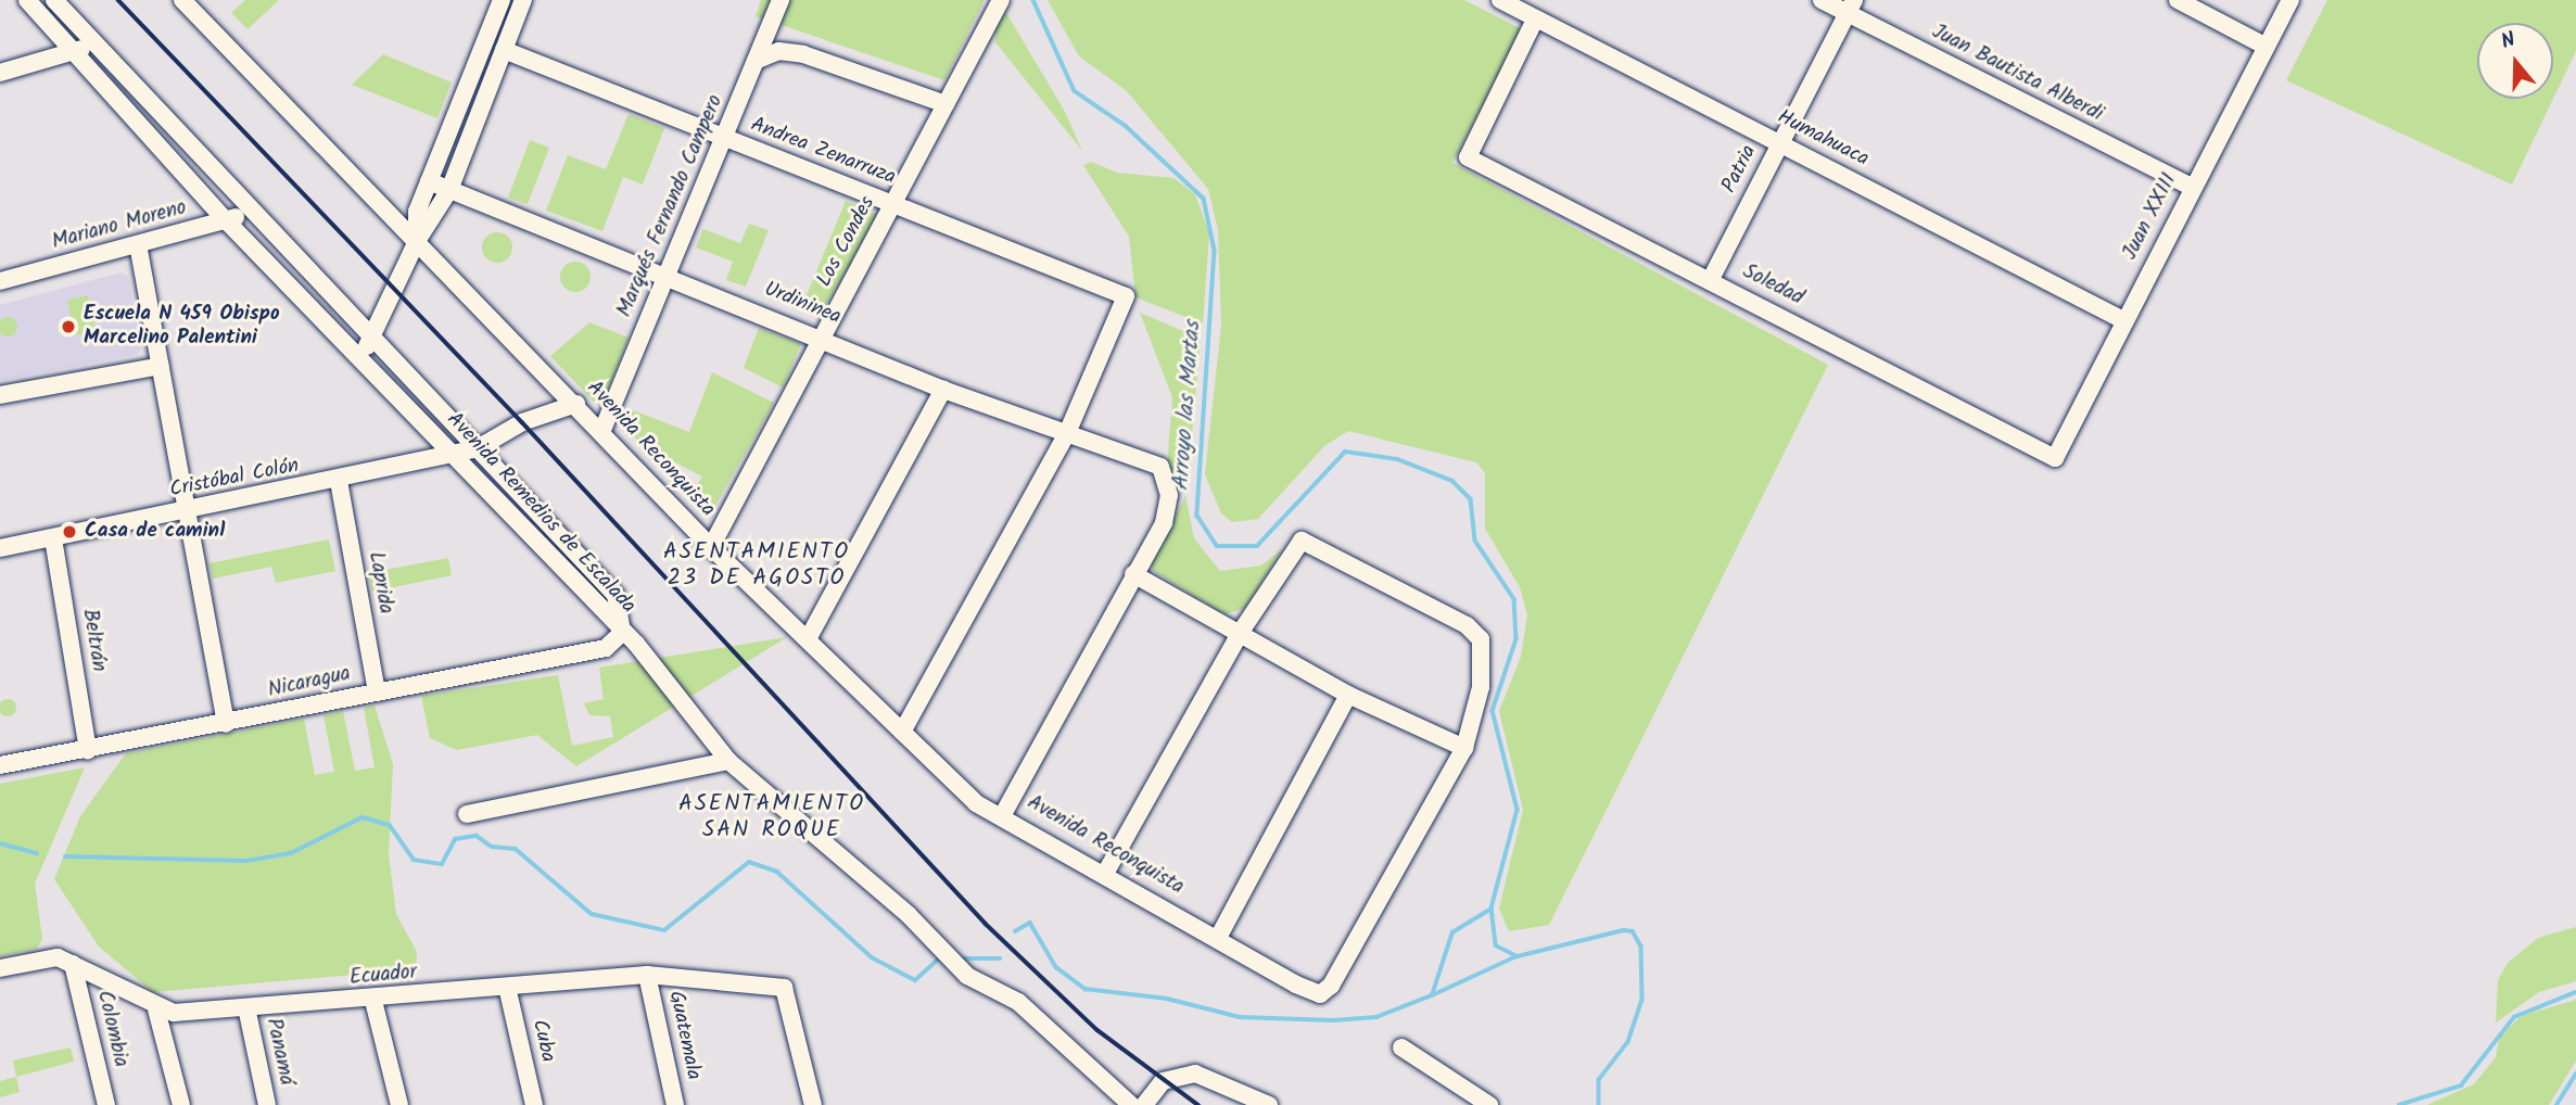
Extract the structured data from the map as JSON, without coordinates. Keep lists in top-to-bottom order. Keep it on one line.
{"streets":{"street":["Juan Bautista Alberdi","Humahuaca","Andrea Zenarruza","Patria","Marqués Fernando Campero","Juan XXIII","Mariano Moreno","Los Condes","Soledad","Urdininea","Avenida Reconquista","Cristóbal Colón","Avenida Remedios de Escalada","Laprida","Beltrán","Nicaragua","Ecuador","Colombia","Guatemala","Cuba","Panamá"]},"crossings":[["Juan Bautista Alberdi","Patria"],["Juan Bautista Alberdi","Juan XXIII"],["Humahuaca","Patria"],["Humahuaca","Juan XXIII"],["Humahuaca","Soledad"],["Andrea Zenarruza","Marqués Fernando Campero"],["Andrea Zenarruza","Los Condes"],["Andrea Zenarruza","Urdininea"],["Patria","Soledad"],["Marqués Fernando Campero","Urdininea"],["Marqués Fernando Campero","Avenida Reconquista"],["Juan XXIII","Soledad"],["Mariano Moreno","Avenida Remedios de Escalada"],["Los Condes","Urdininea"],["Los Condes","Avenida Reconquista"],["Avenida Reconquista","Cristóbal Colón"],["Cristóbal Colón","Avenida Remedios de Escalada"],["Cristóbal Colón","Laprida"],["Cristóbal Colón","Beltrán"],["Avenida Remedios de Escalada","Nicaragua"],["Laprida","Nicaragua"],["Beltrán","Nicaragua"],["Ecuador","Colombia"],["Ecuador","Guatemala"],["Ecuador","Cuba"],["Ecuador","Panamá"]],"districts":["ASENTAMIENTO 23 DE AGOSTO","ASENTAMIENTO SAN ROQUE"],"water":["Arroyo las Martas"],"places":["Escuela N 459 Obispo Marcelino Palentini","Casa de caminl"],"north":"top"}
